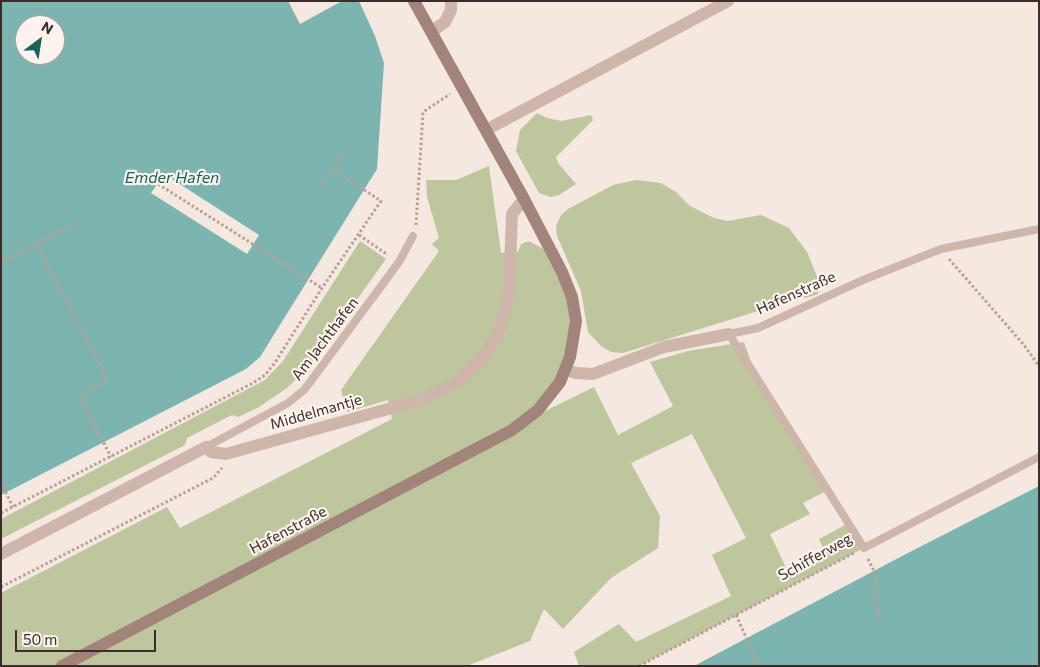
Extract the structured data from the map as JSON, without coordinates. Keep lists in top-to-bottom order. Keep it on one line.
{"streets":{"street":["Hafenstraße","Middelmantje"],"lane":["Am Jachthafen","Schifferweg"]},"crossings":[["Hafenstraße","Middelmantje"],["Hafenstraße","Schifferweg"]],"water":["Emder Hafen"],"scale_bar":"50 m","north":"top right"}
